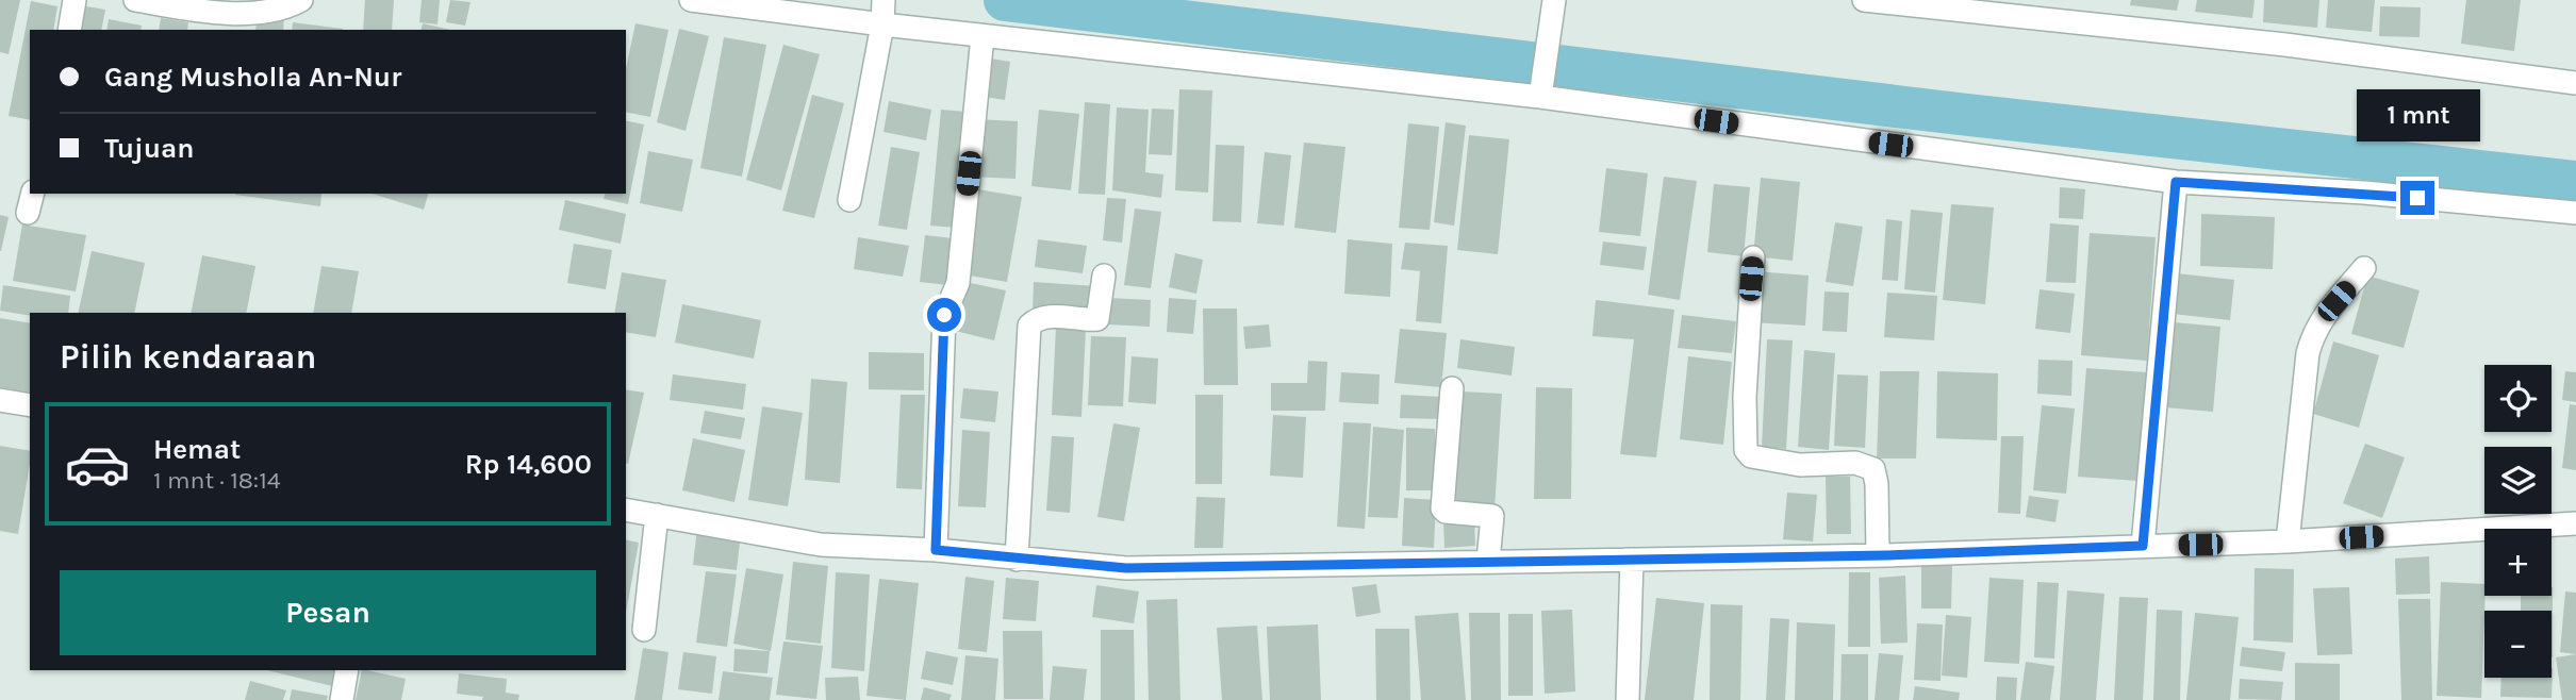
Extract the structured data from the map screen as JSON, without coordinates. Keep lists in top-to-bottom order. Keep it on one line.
{"page":{"banner":["Gang Musholla An-Nur","Tujuan"],"bubble":"1 mnt","heading":"Pilih kendaraan","map_buttons":["+","−"],"list":[{"name":"Hemat","note":"1 mnt · 18:14","value":"Rp 14,600"}],"buttons":"Pesan"}}
